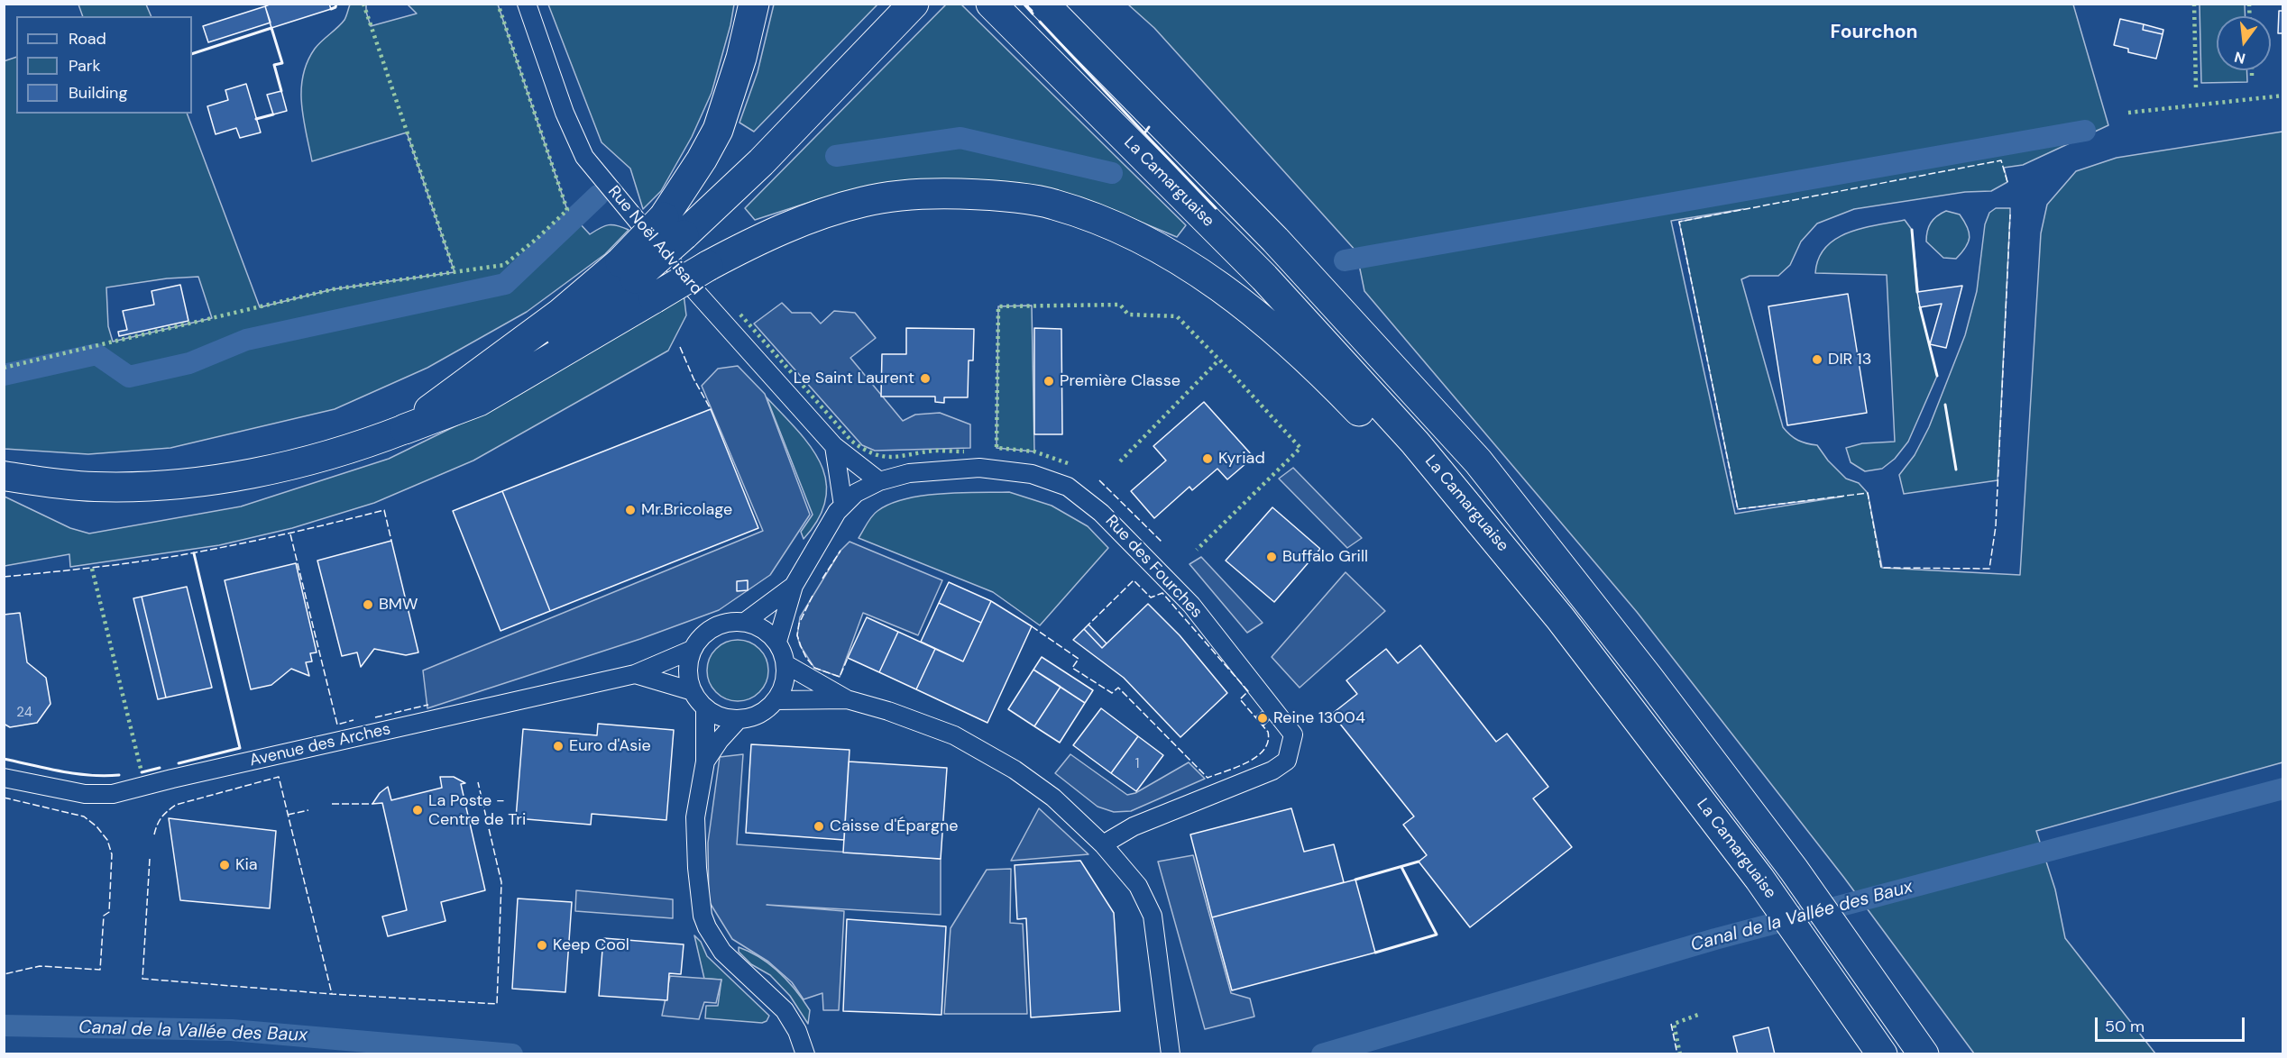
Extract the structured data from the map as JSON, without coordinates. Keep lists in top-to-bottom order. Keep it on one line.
{"streets":{"highway":["La Camarguaise"],"street":["Rue Noël Advisard","Rue des Fourches","Avenue des Arches"]},"crossings":[["Rue Noël Advisard","Rue des Fourches"],["Rue des Fourches","Avenue des Arches"]],"districts":["Fourchon"],"water":["Canal de la Vallée des Baux"],"places":["DIR 13","Le Saint Laurent","Première Classe","Kyriad","Mr.Bricolage","Buffalo Grill","BMW","Reine 13004","Euro d'Asie","La Poste - Centre de Tri","Caisse d'Épargne","Kia","Keep Cool"],"house_numbers":["24","1"],"legend":["Road","Park","Building"],"scale_bar":"50 m","north":"bottom"}
